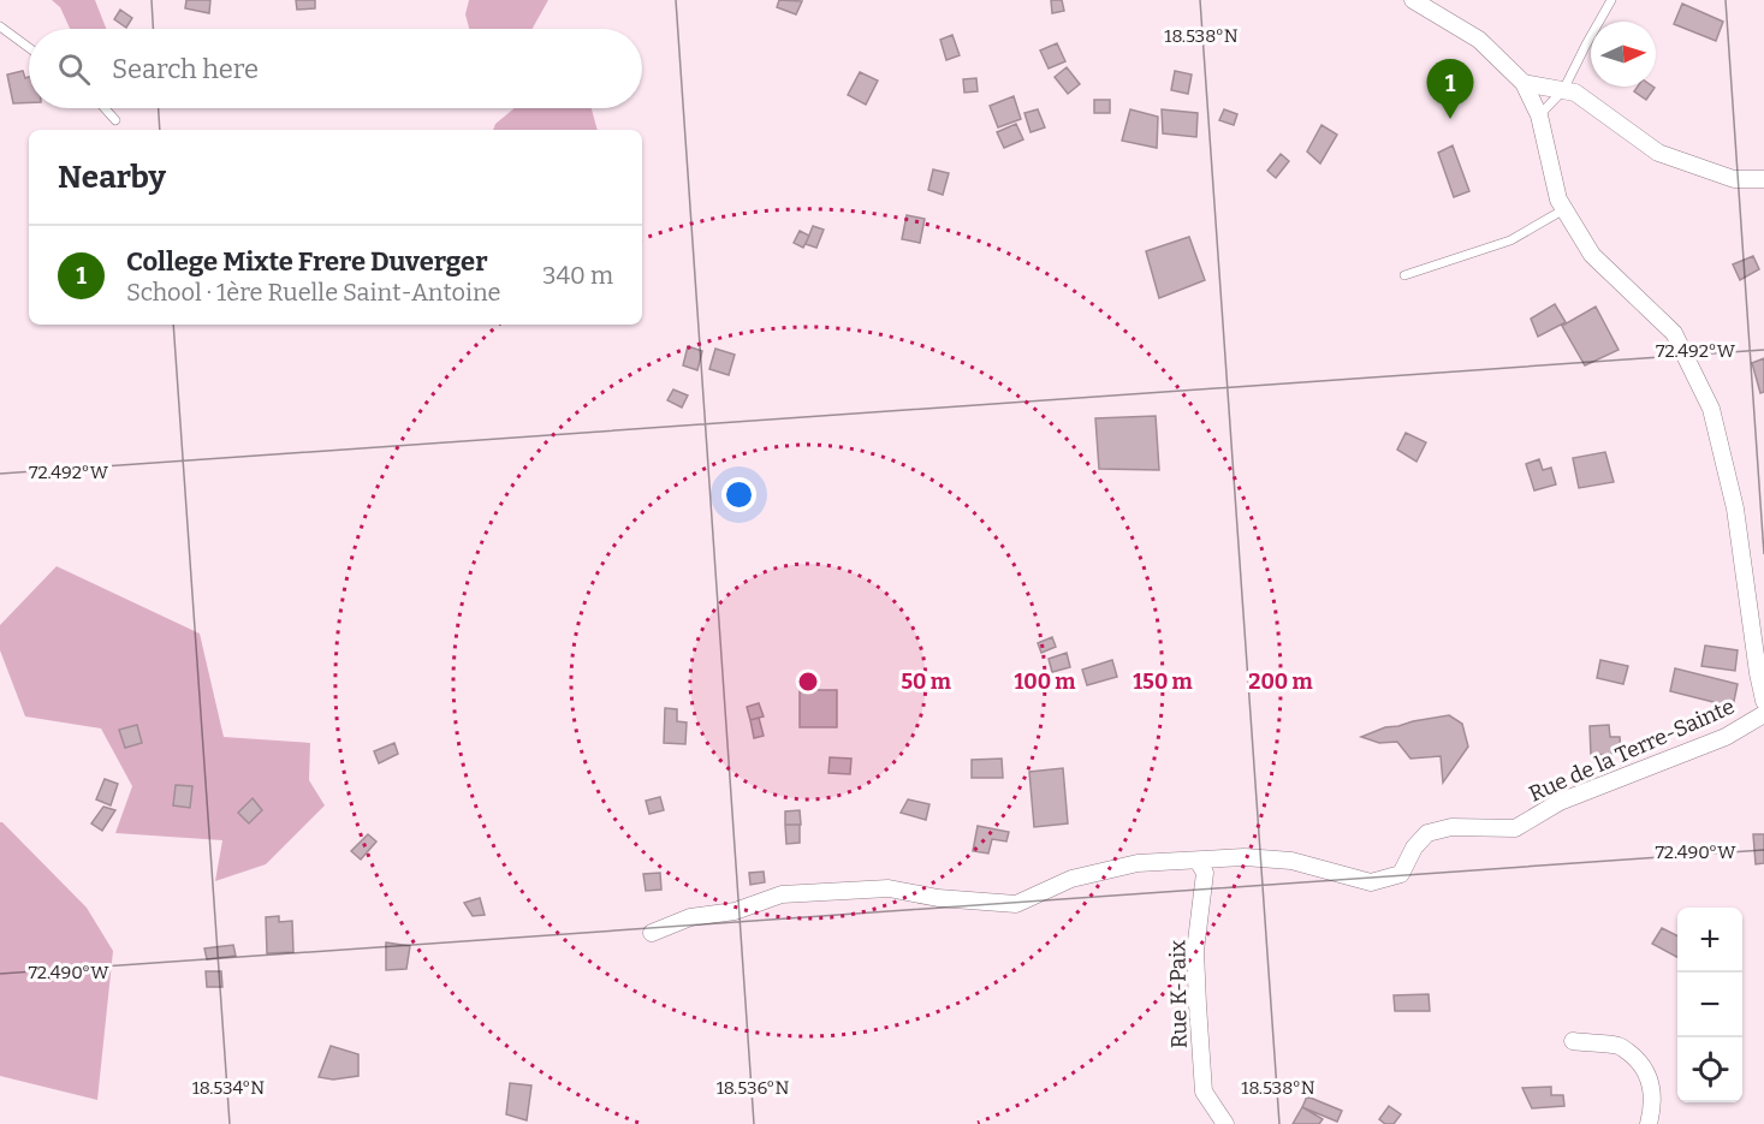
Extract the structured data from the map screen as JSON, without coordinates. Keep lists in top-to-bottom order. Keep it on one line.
{"streets":{"street":["Rue de la Terre-Sainte","Rue K-Paix"]},"crossings":[["Rue de la Terre-Sainte","Rue K-Paix"]],"north":"right","page":{"search":"Search here","pins":"1","heading":"Nearby","list":[{"mark":"1","name":"College Mixte Frere Duverger","note":"School · 1ère Ruelle Saint-Antoine","value":"340 m"}],"map_buttons":["+","−"]},"coordinates":["18.538°N","72.492°W","72.490°W","18.534°N","18.536°N"],"rings":["50 m","100 m","150 m","200 m"]}
